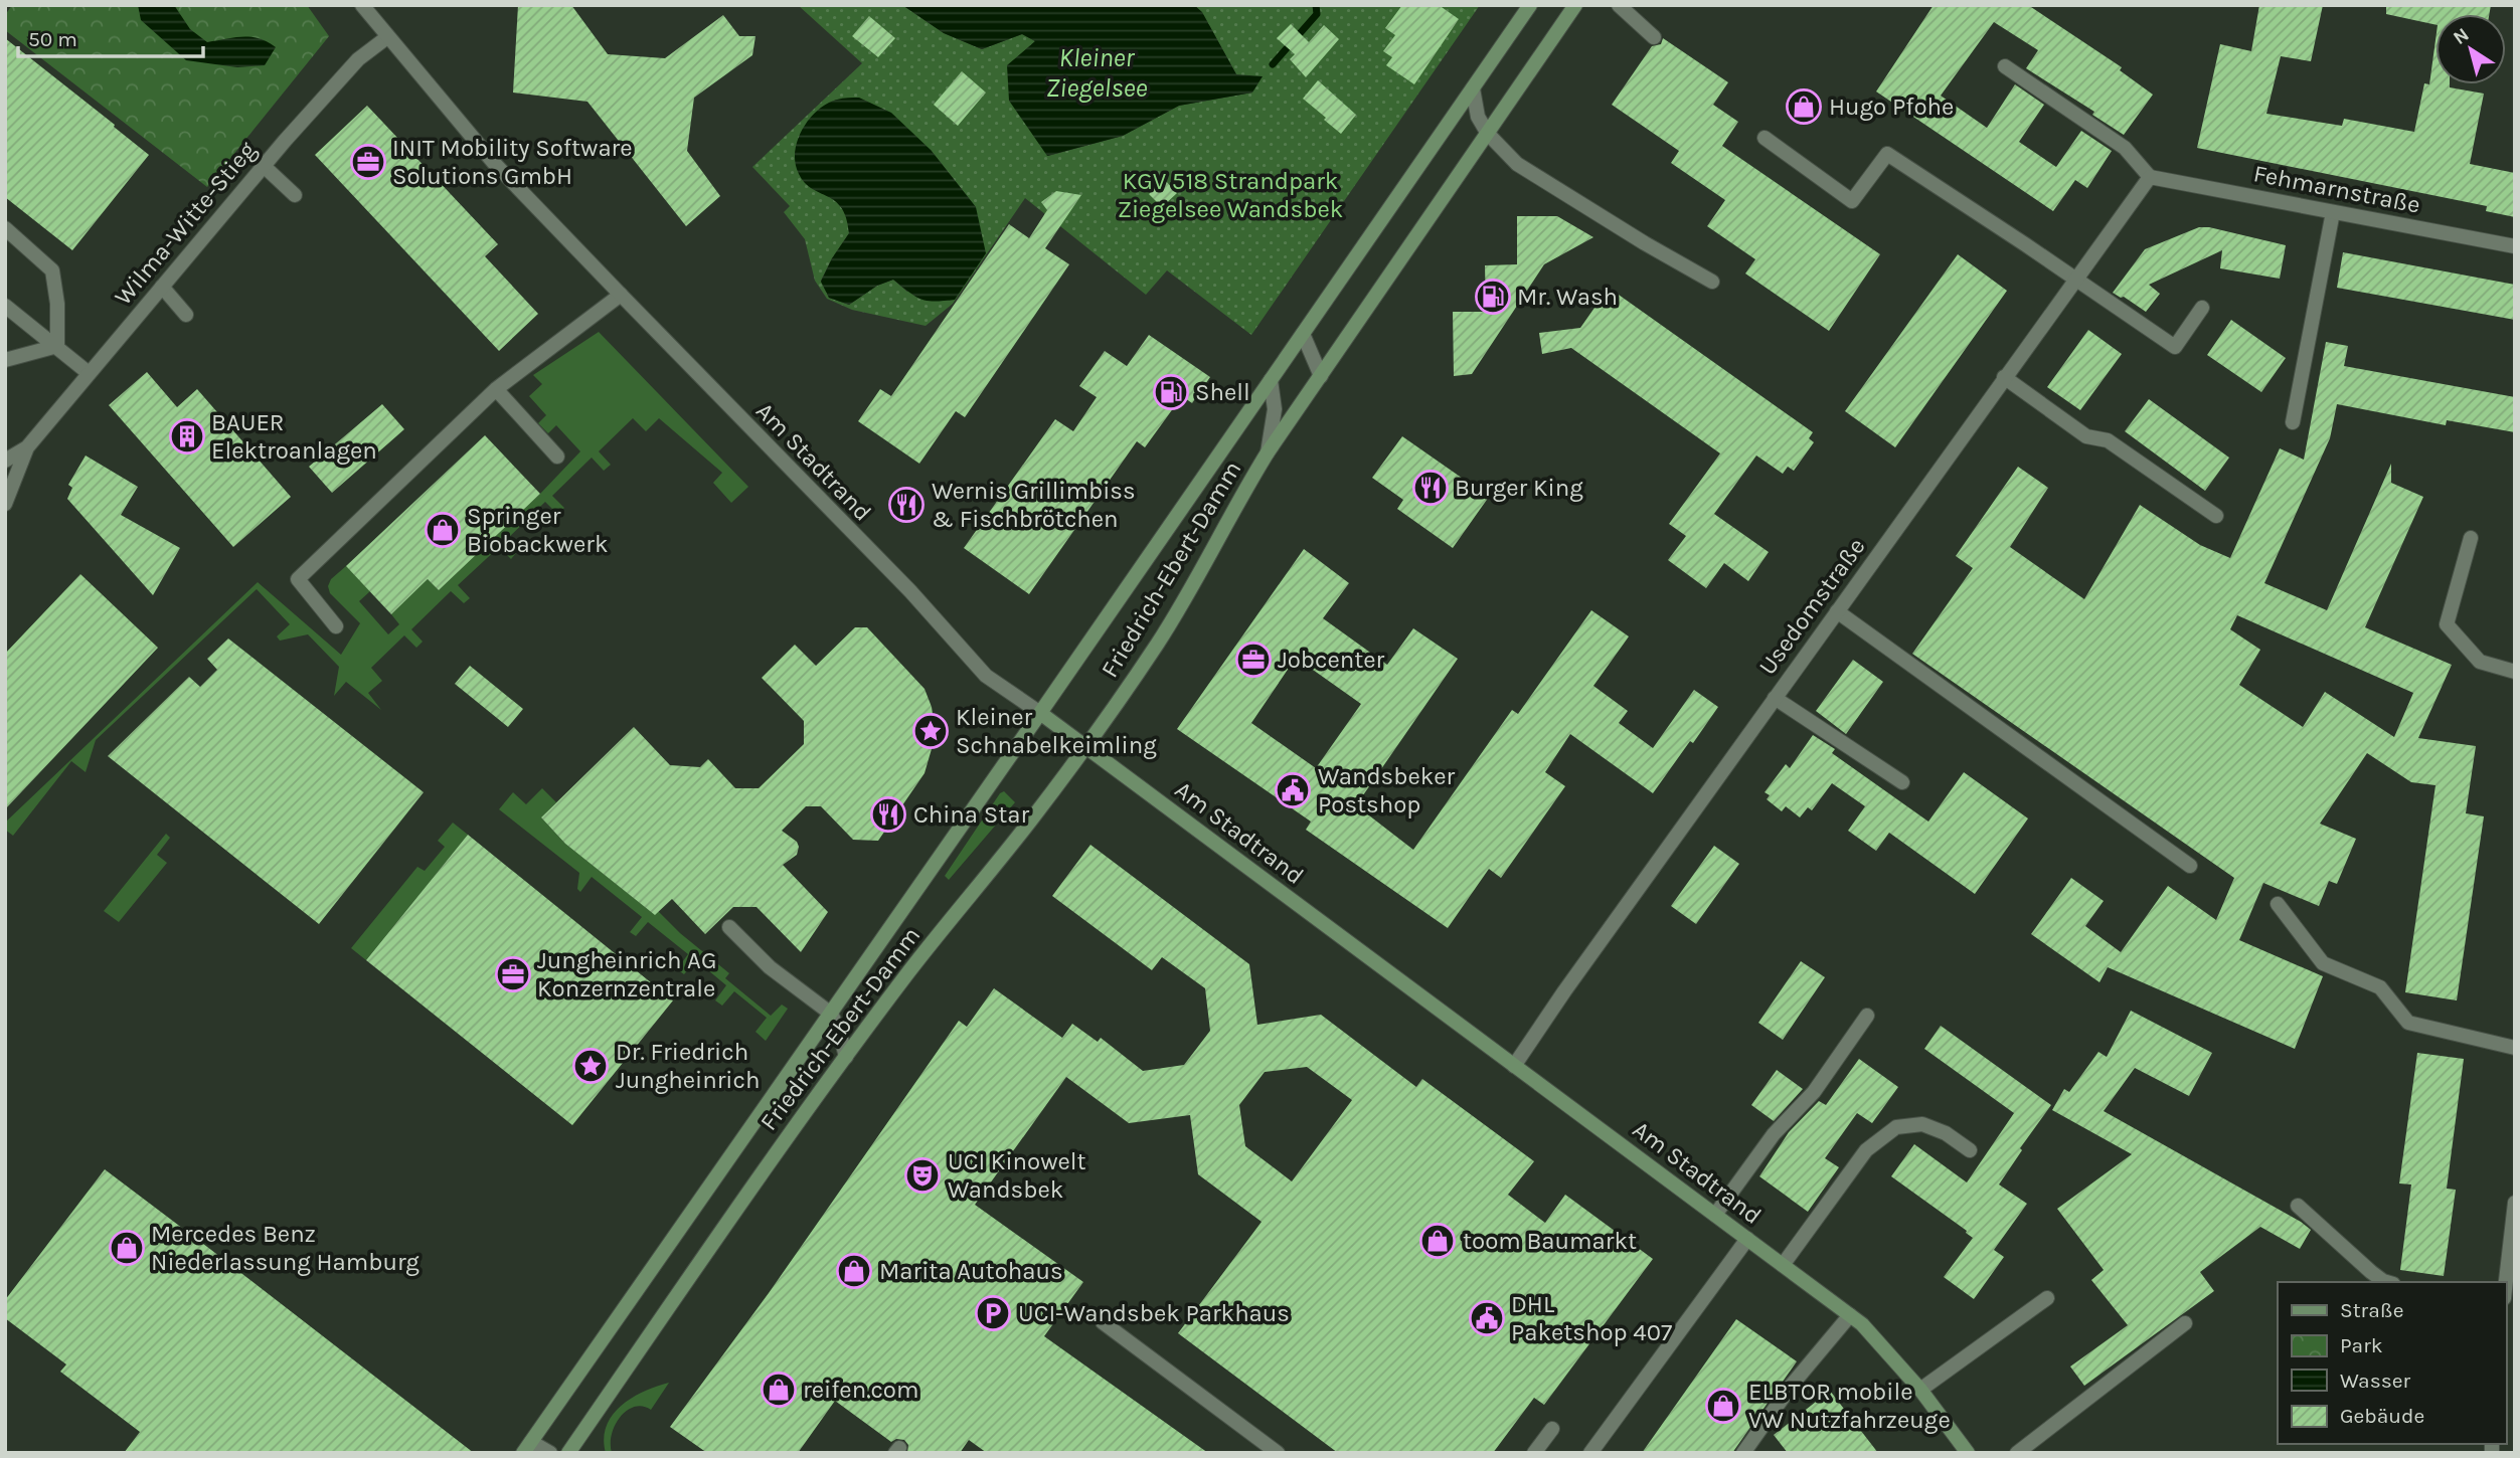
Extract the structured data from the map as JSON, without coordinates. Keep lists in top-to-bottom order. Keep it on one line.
{"streets":{"main road":["Am Stadtrand","Friedrich-Ebert-Damm"],"street":["Fehmarnstraße","Wilma-Witte-Stieg","Usedomstraße"]},"crossings":[["Fehmarnstraße","Usedomstraße"],["Wilma-Witte-Stieg","Am Stadtrand"],["Am Stadtrand","Friedrich-Ebert-Damm"],["Am Stadtrand","Usedomstraße"]],"water":["Kleiner Ziegelsee"],"parks":["KGV 518 Strandpark Ziegelsee Wandsbek"],"places":{"shop":["Hugo Pfohe","Springer Biobackwerk","toom Baumarkt","Mercedes Benz Niederlassung Hamburg","Marita Autohaus","reifen.com","ELBTOR mobile VW Nutzfahrzeuge"],"office":["INIT Mobility Software Solutions GmbH","Jobcenter","Jungheinrich AG Konzernzentrale"],"fuel station":["Mr. Wash","Shell"],"building":["BAUER Elektroanlagen"],"restaurant":["Burger King","Wernis Grillimbiss & Fischbrötchen","China Star"],"place":["Kleiner Schnabelkeimling","Dr. Friedrich Jungheinrich"],"public building":["Wandsbeker Postshop","DHL Paketshop 407"],"theatre":["UCI Kinowelt Wandsbek"],"parking":["UCI-Wandsbek Parkhaus"]},"legend":["Straße","Park","Wasser","Gebäude"],"scale_bar":"50 m","north":"top left"}
